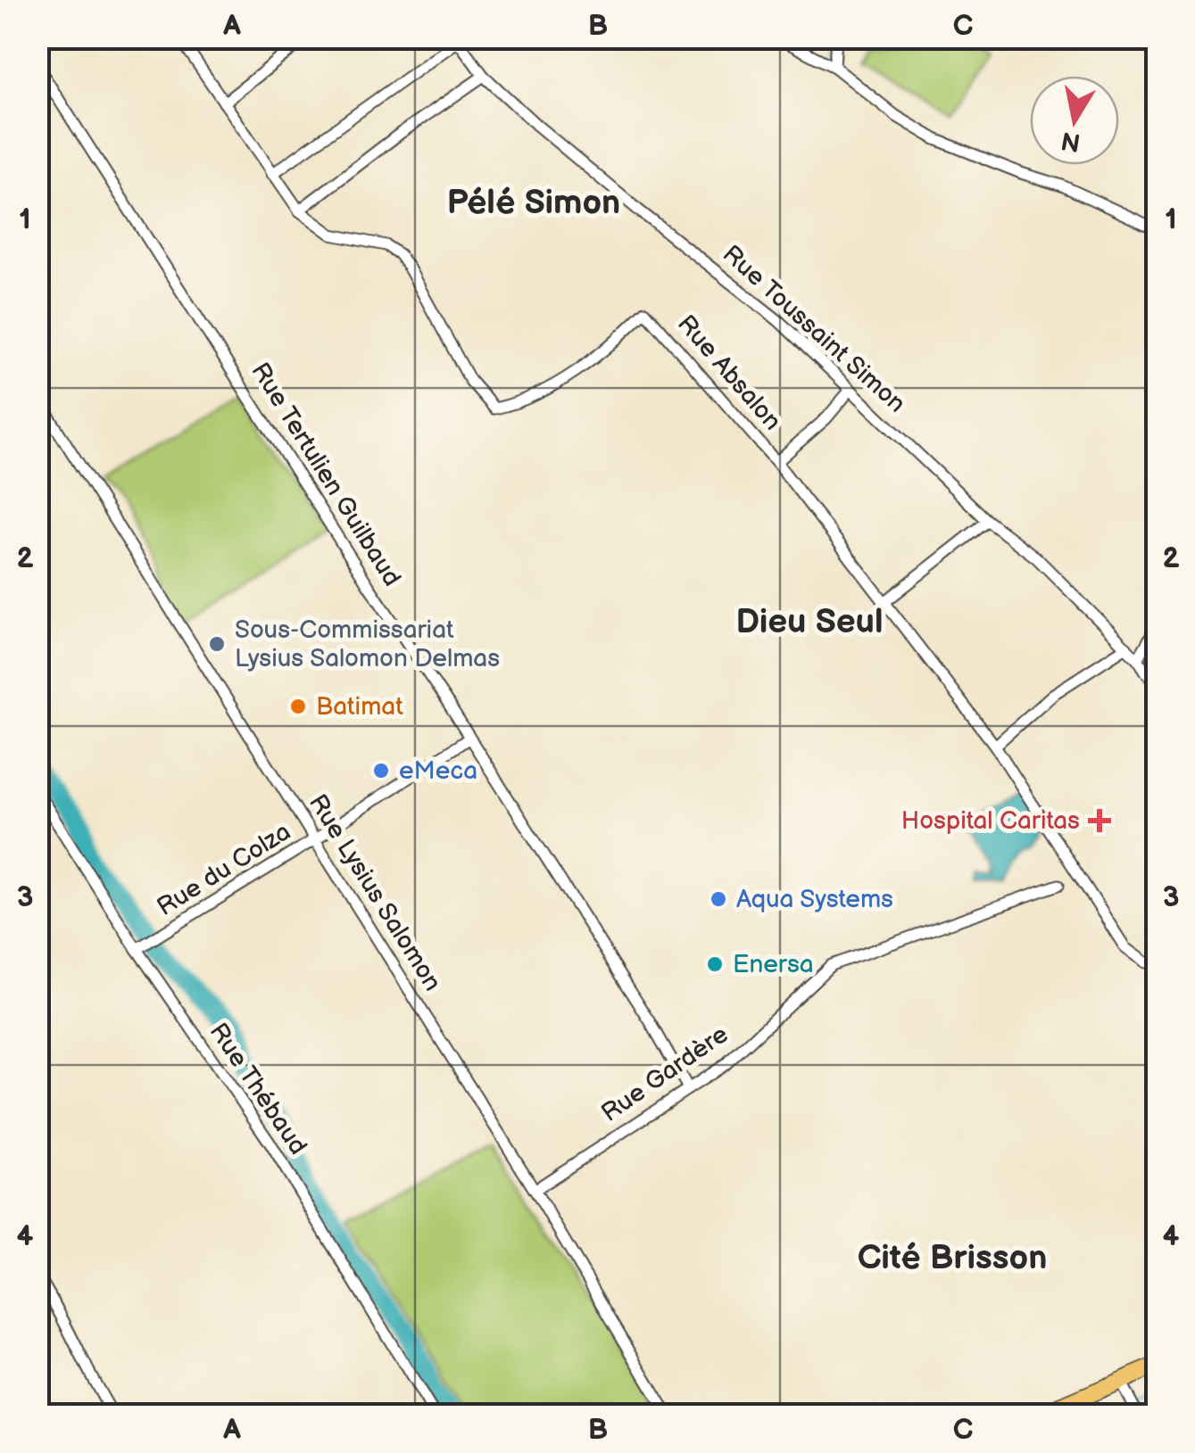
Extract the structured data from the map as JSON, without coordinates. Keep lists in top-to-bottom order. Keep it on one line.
{"streets":{"street":["Rue Toussaint Simon","Rue Absalon","Rue Tertulien Guilbaud","Rue du Colza","Rue Lysius Salomon","Rue Gardère","Rue Thébaud"]},"crossings":[["Rue Tertulien Guilbaud","Rue du Colza"],["Rue Tertulien Guilbaud","Rue Gardère"],["Rue du Colza","Rue Lysius Salomon"],["Rue du Colza","Rue Thébaud"],["Rue Lysius Salomon","Rue Gardère"]],"districts":["Pélé Simon","Dieu Seul","Cité Brisson"],"places":{"other":["Sous-Commissariat Lysius Salomon Delmas","Batimat","eMeca","Aqua Systems","Enersa"],"health":["Hospital Caritas"]},"north":"bottom","grid":{"columns":["A","B","C"],"rows":["1","2","3","4"]}}
